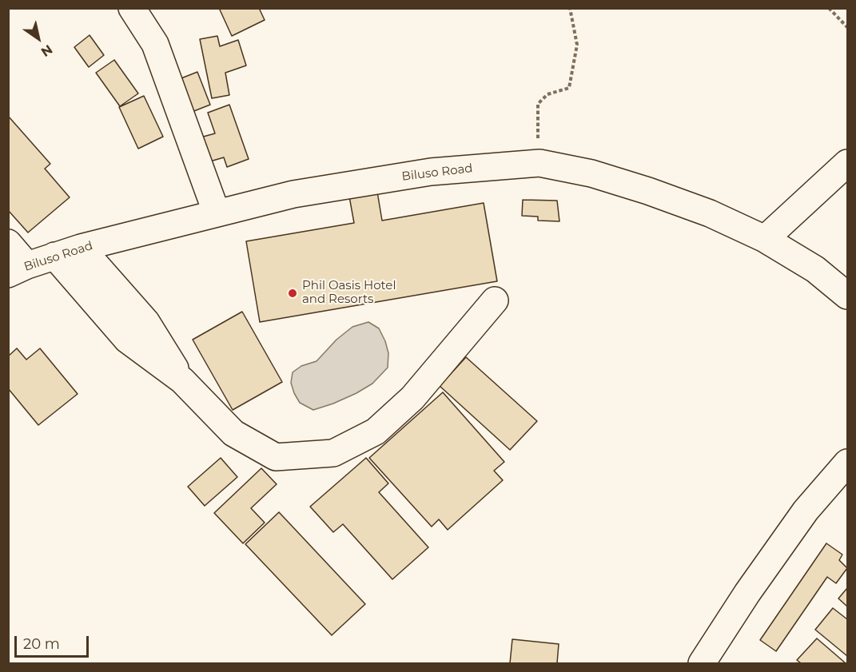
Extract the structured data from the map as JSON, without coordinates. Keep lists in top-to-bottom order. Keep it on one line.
{"streets":{"street":["Biluso Road"]},"places":["Phil Oasis Hotel and Resorts"],"scale_bar":"20 m","north":"bottom right"}
